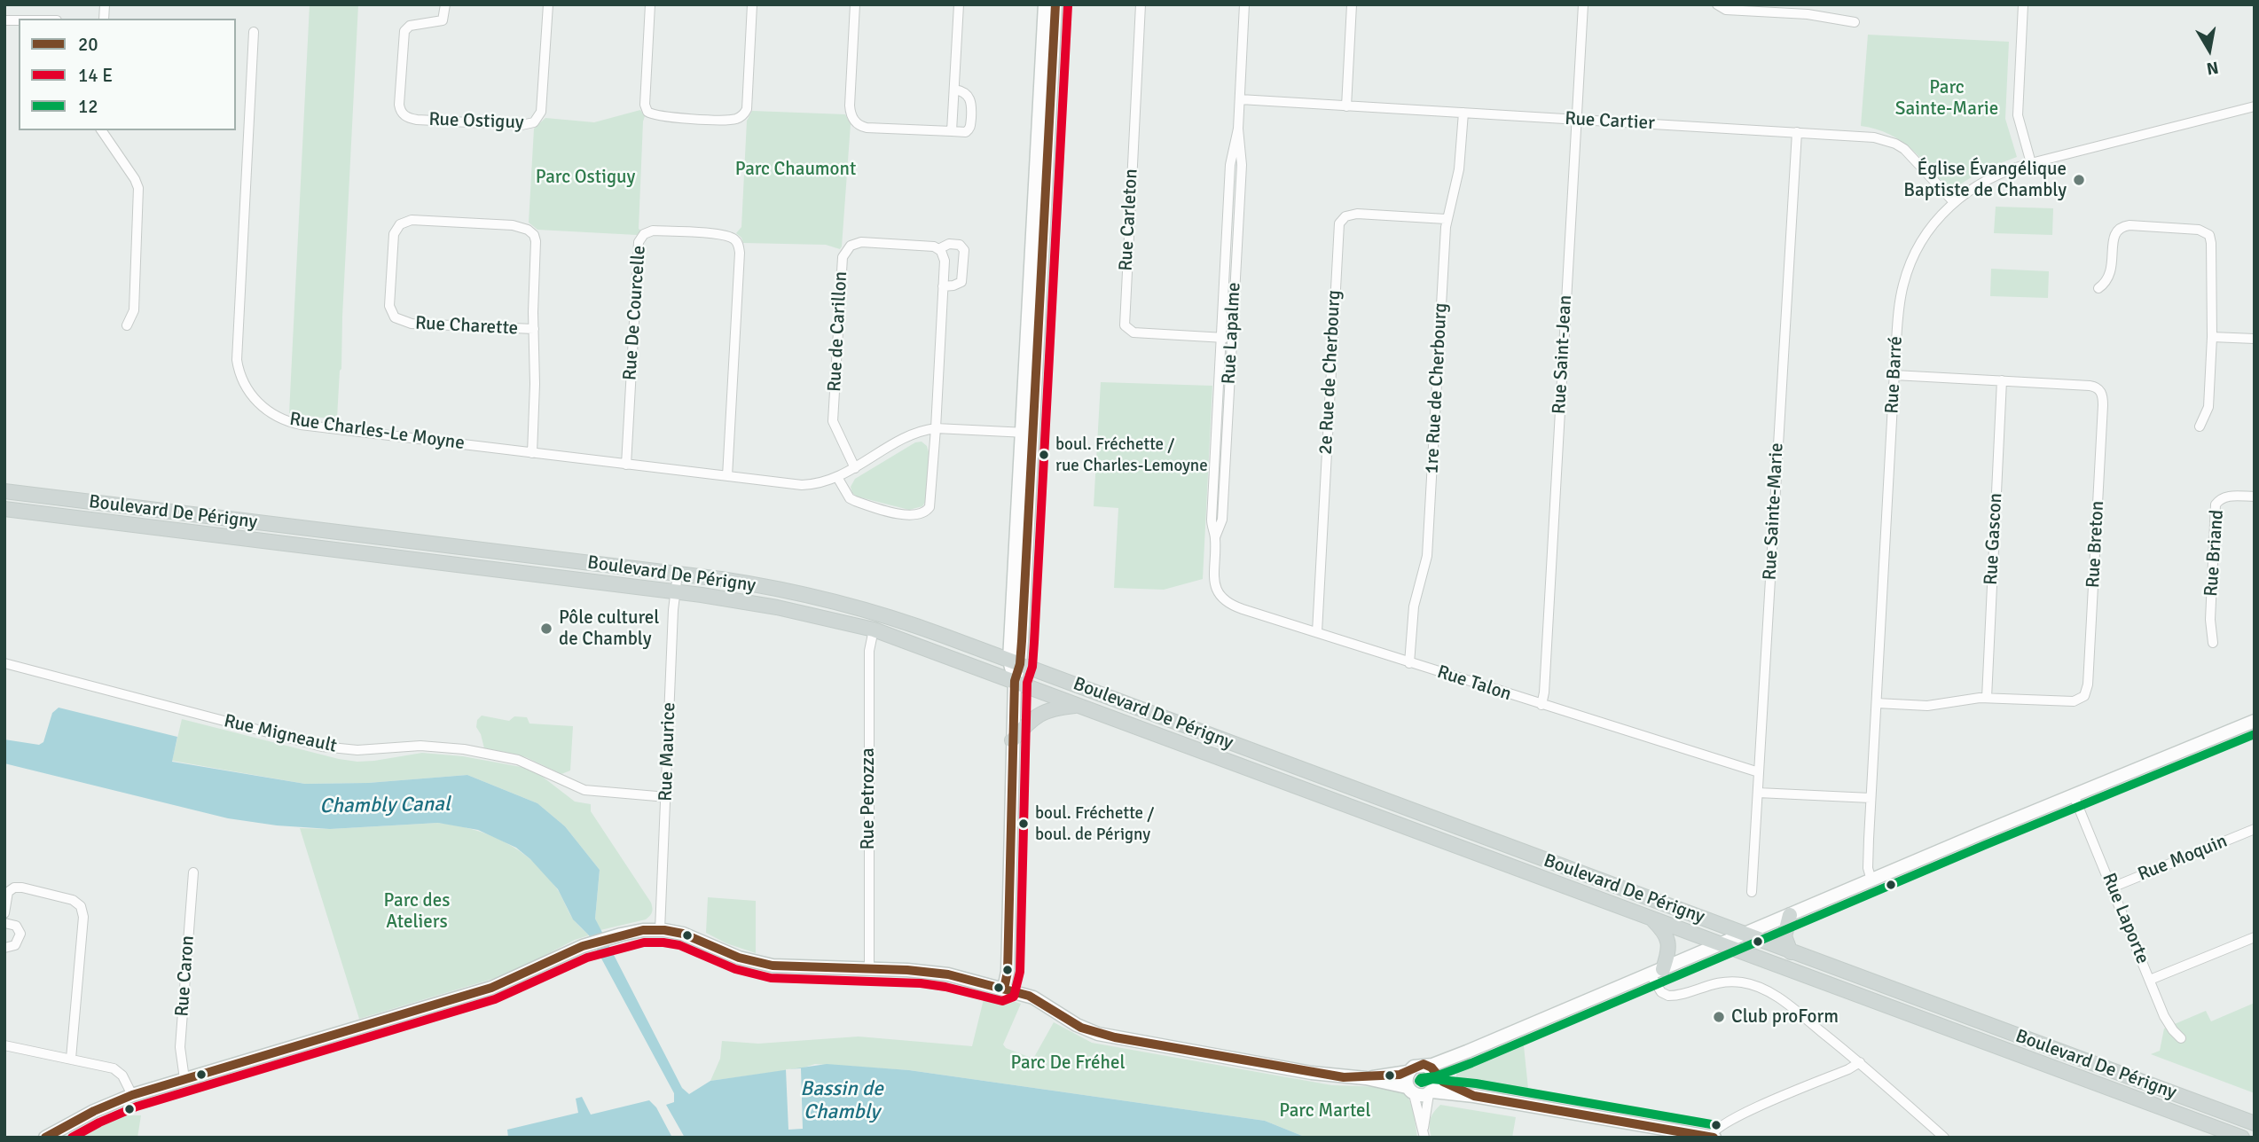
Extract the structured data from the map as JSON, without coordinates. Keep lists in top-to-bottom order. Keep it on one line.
{"streets":{"main road":["Boulevard De Périgny"],"street":["Rue Ostiguy","Rue Cartier","Rue Carleton","Rue De Courcelle","Rue Charette","Rue de Carillon","Rue Lapalme","Rue Saint-Jean","2e Rue de Cherbourg","Rue Barré","1re Rue de Cherbourg","Rue Charles-Le Moyne","Rue Sainte-Marie","Rue Gascon","Rue Breton","Rue Briand","Rue Talon","Rue Migneault","Rue Maurice","Rue Petrozza","Rue Moquin","Rue Laporte","Rue Caron"]},"crossings":[["Rue Cartier","Rue Lapalme"],["Rue Cartier","Rue Saint-Jean"],["Rue Cartier","Rue Barré"],["Rue Cartier","1re Rue de Cherbourg"],["Rue Cartier","Rue Sainte-Marie"],["Rue Carleton","Rue Lapalme"],["Rue De Courcelle","Rue Charles-Le Moyne"],["Rue Charette","Rue Charles-Le Moyne"],["Rue de Carillon","Rue Charles-Le Moyne"],["Rue Lapalme","Rue Talon"],["Rue Saint-Jean","Rue Talon"],["2e Rue de Cherbourg","1re Rue de Cherbourg"],["2e Rue de Cherbourg","Rue Talon"],["Rue Barré","Rue Breton"],["1re Rue de Cherbourg","Rue Talon"],["Rue Sainte-Marie","Rue Talon"],["Boulevard De Périgny","Rue Maurice"],["Boulevard De Périgny","Rue Petrozza"],["Rue Gascon","Rue Breton"],["Rue Migneault","Rue Maurice"],["Rue Moquin","Rue Laporte"]],"water":["Chambly Canal","Bassin de Chambly"],"parks":["Parc Sainte-Marie","Parc Chaumont","Parc Ostiguy","Parc des Ateliers","Parc De Fréhel","Parc Martel"],"places":["Église Évangélique Baptiste de Chambly","boul. Fréchette / rue Charles-Lemoyne","Pôle culturel de Chambly","boul. Fréchette / boul. de Périgny","Club proForm"],"lines":["transit line 20","transit line 12"],"legend":["20","14 E","12"],"north":"bottom"}
